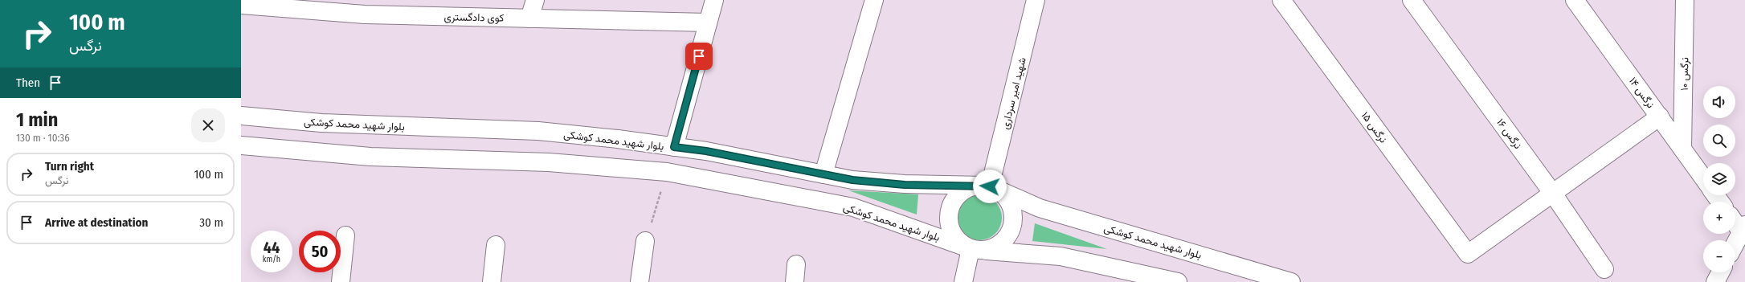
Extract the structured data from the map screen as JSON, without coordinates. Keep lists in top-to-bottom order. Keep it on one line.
{"streets":{"street":["کوی دادگستری","نرگس ۱۰","نرگس ۱۴","شهید امیر سرداری","بلوار شهید محمد کوشکی","نرگس ۱۵","نرگس ۱۶"]},"crossings":[["نرگس ۱۰","نرگس ۱۴"],["شهید امیر سرداری","بلوار شهید محمد کوشکی"],["نرگس ۱۵","نرگس ۱۶"]],"page":{"turn":["100 m","نرگس"],"then":"Then","map_buttons":["+","−"],"heading":["1 min","130 m · 10:36"],"list":[{"name":"Turn right","note":"نرگس","value":"100 m"},{"name":"Arrive at destination","value":"30 m"}],"speed":"44 km/h","limit":"50"}}
